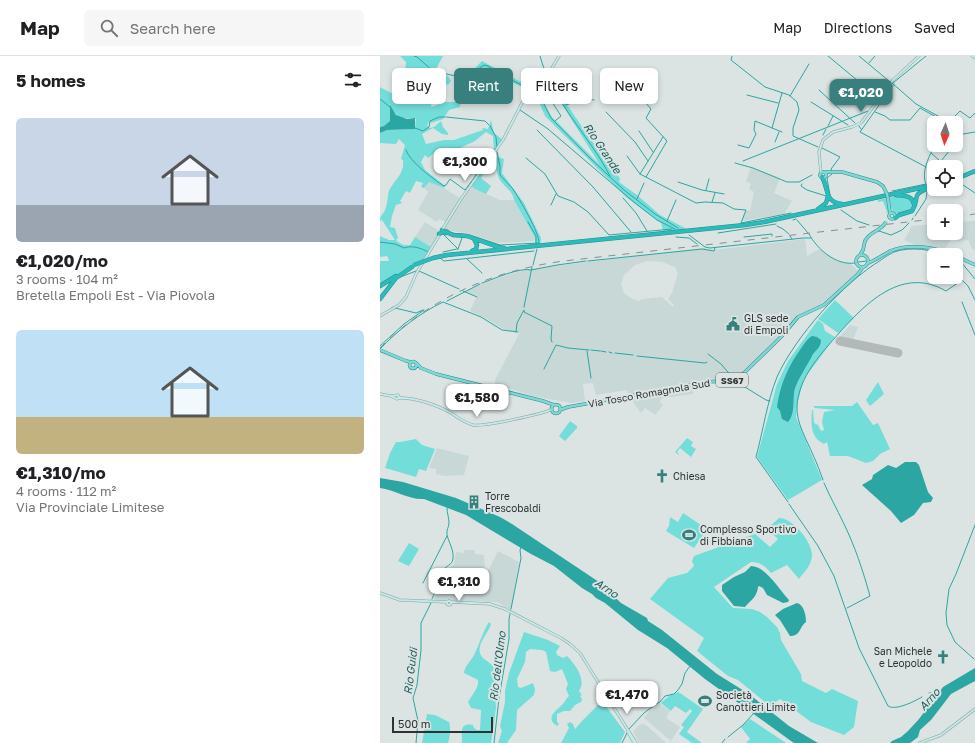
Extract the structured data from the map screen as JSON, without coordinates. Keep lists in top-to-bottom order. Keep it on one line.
{"streets":{"main road":["SS67","Via Tosco Romagnola Sud"]},"crossings":[["SS67","Via Tosco Romagnola Sud"]],"water":["Rio Grande","Arno","Rio dell'Olmo","Rio Guidi"],"places":{"public building":["GLS sede di Empoli"],"church":["Chiesa","San Michele e Leopoldo"],"building":["Torre Frescobaldi"],"sports":["Complesso Sportivo di Fibbiana","Società Canottieri Limite"]},"scale_bar":"500 m","north":"bottom","page":{"header":"Map","search":"Search here","nav":["Map","Directions","Saved"],"heading":"5 homes","chip":["Buy","Rent","Filters","New"],"price":["€1,020","€1,300","€1,580","€1,310","€1,470"],"list":[{"name":"€1,020/mo","note":"3 rooms · 104 m² · Bretella Empoli Est - Via Piovola"},{"name":"€1,310/mo","note":"4 rooms · 112 m² · Via Provinciale Limitese"}],"map_buttons":["+","−"],"scale":"500 m"}}
